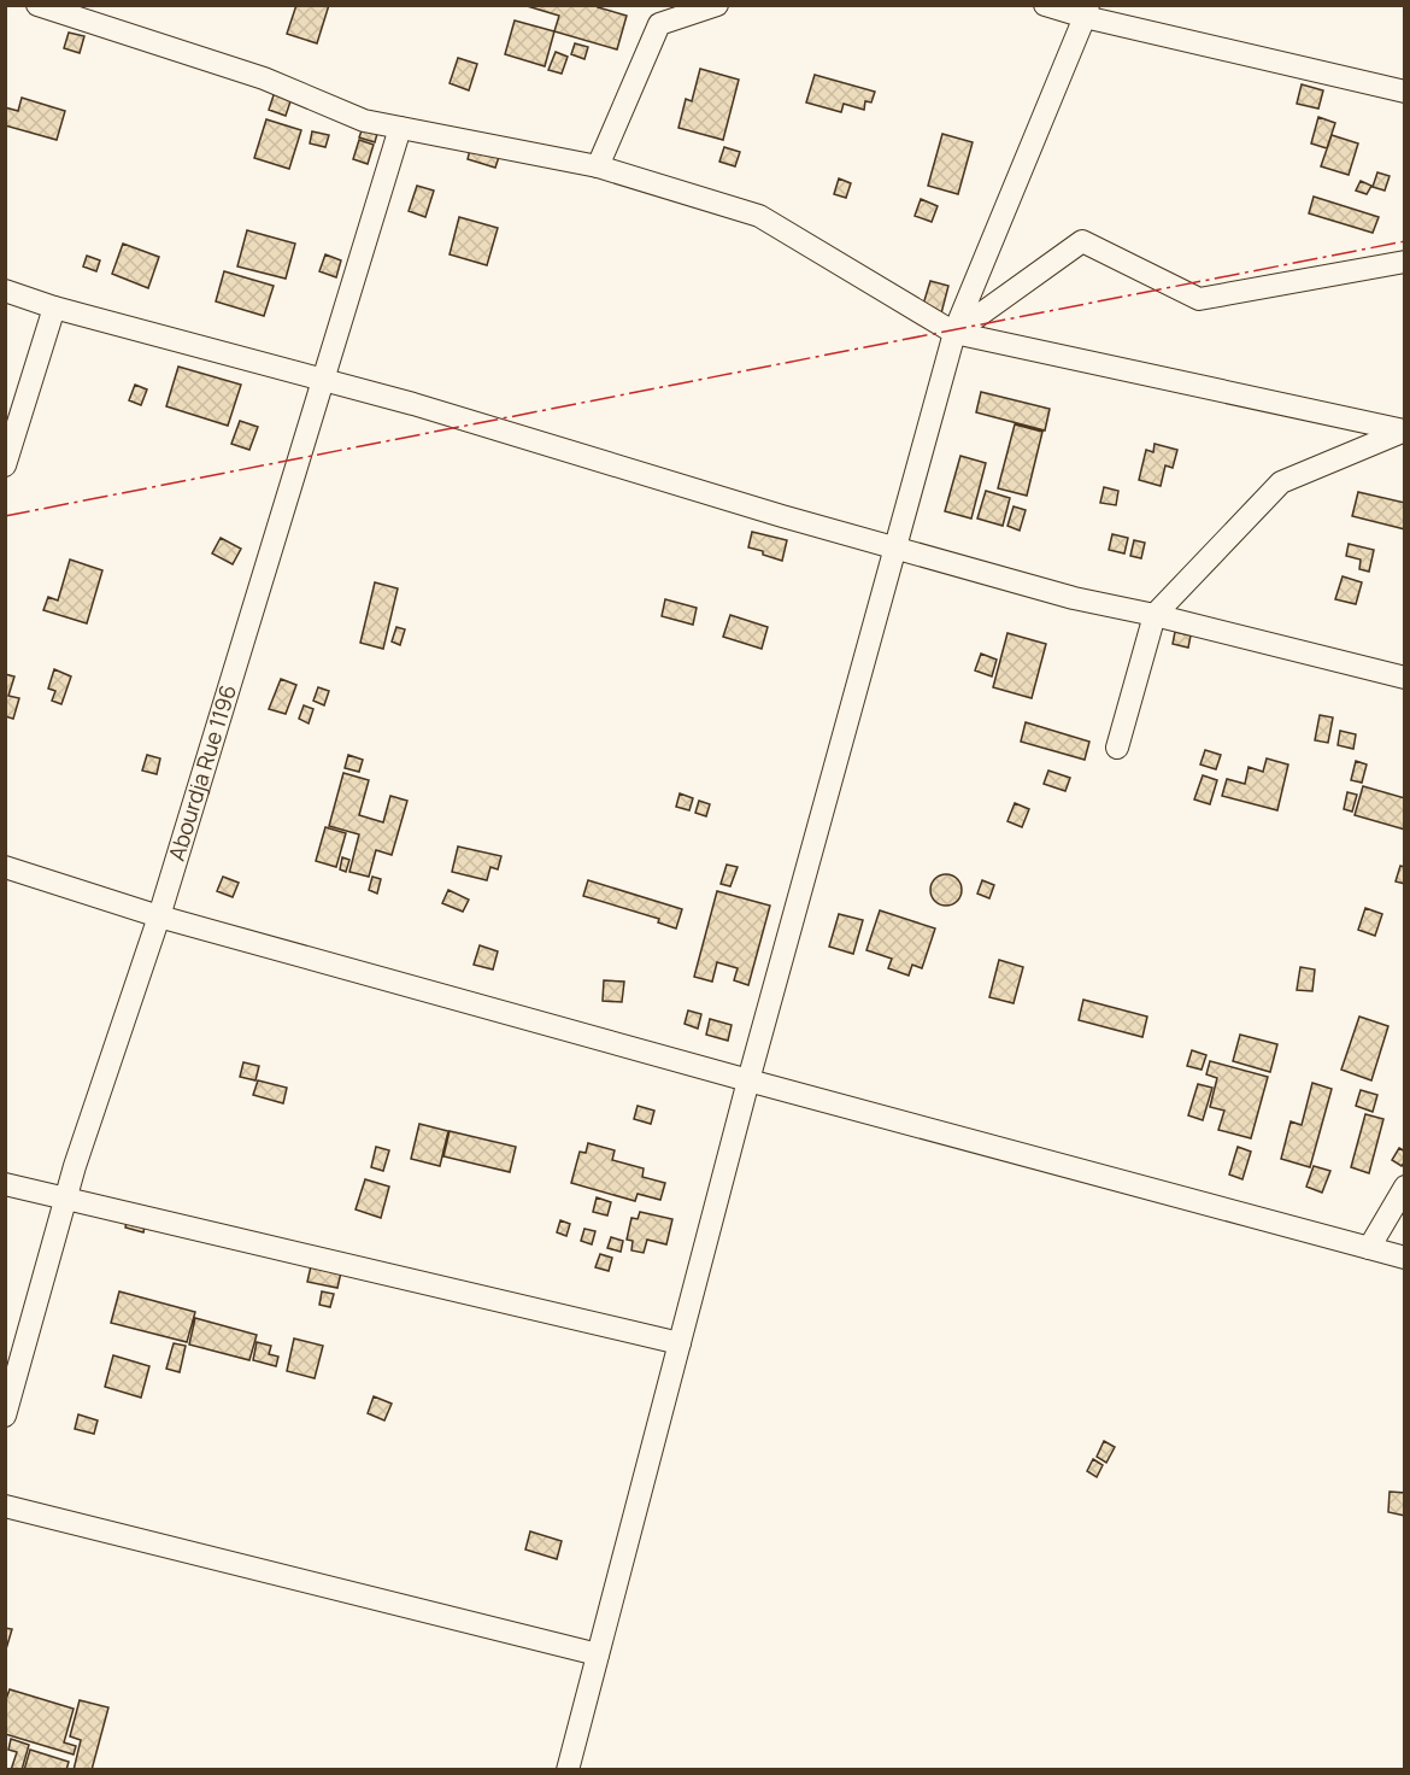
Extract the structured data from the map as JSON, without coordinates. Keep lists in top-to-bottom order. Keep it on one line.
{"streets":{"street":["Abourdja Rue 1196"]}}
